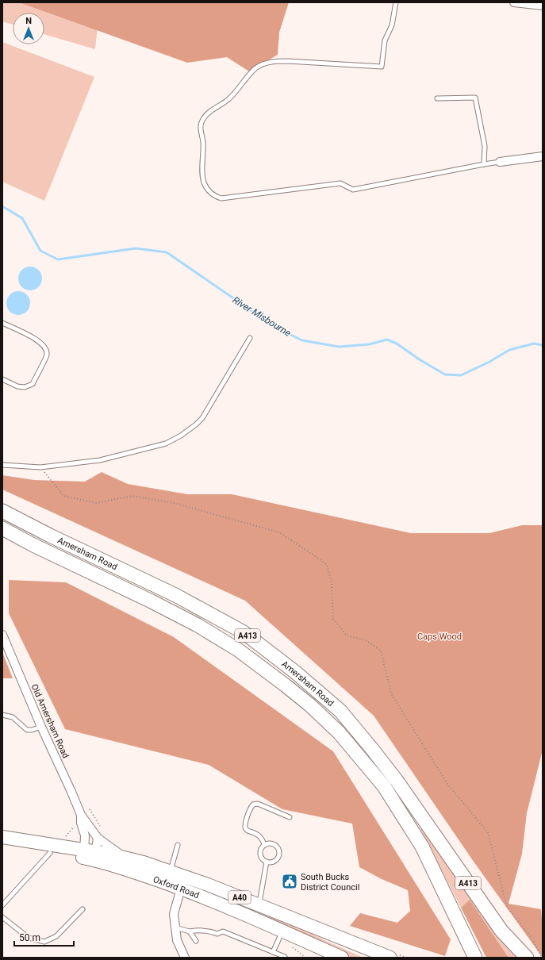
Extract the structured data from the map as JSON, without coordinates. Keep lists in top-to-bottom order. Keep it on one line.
{"streets":{"highway":["Amersham Road","A413"],"main road":["Oxford Road","A40"],"street":["Old Amersham Road"]},"crossings":[["Old Amersham Road","Oxford Road"],["Old Amersham Road","A40"],["Oxford Road","A40"]],"water":["River Misbourne"],"parks":["Caps Wood"],"places":{"public building":["South Bucks District Council"]},"scale_bar":"50 m","north":"top"}
